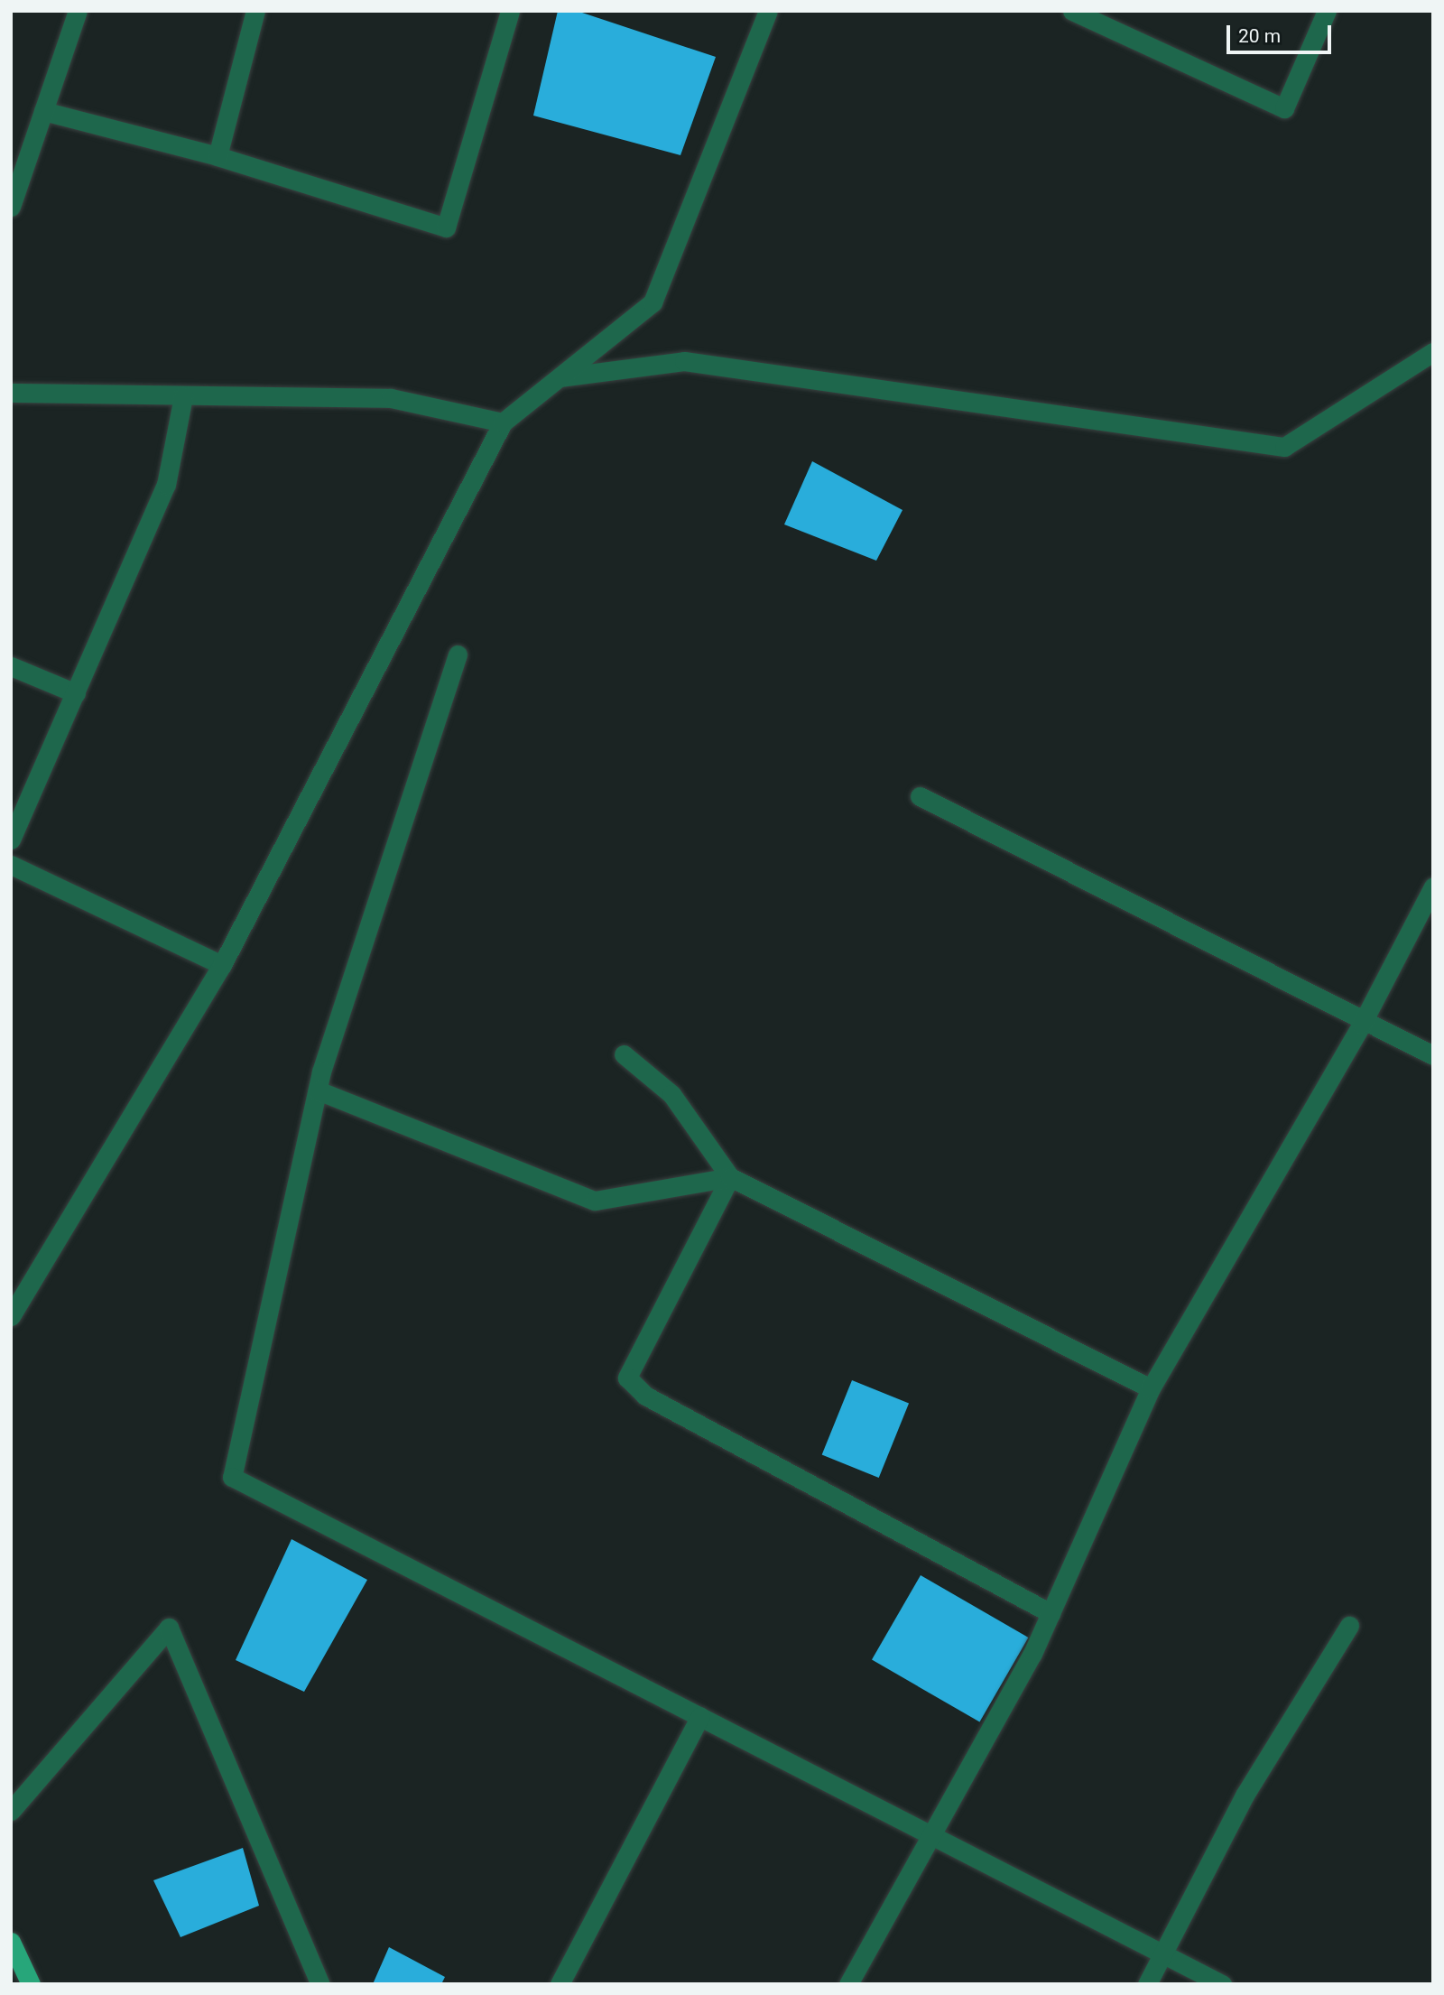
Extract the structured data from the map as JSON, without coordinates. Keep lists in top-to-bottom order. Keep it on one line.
{"scale_bar":"20 m"}
